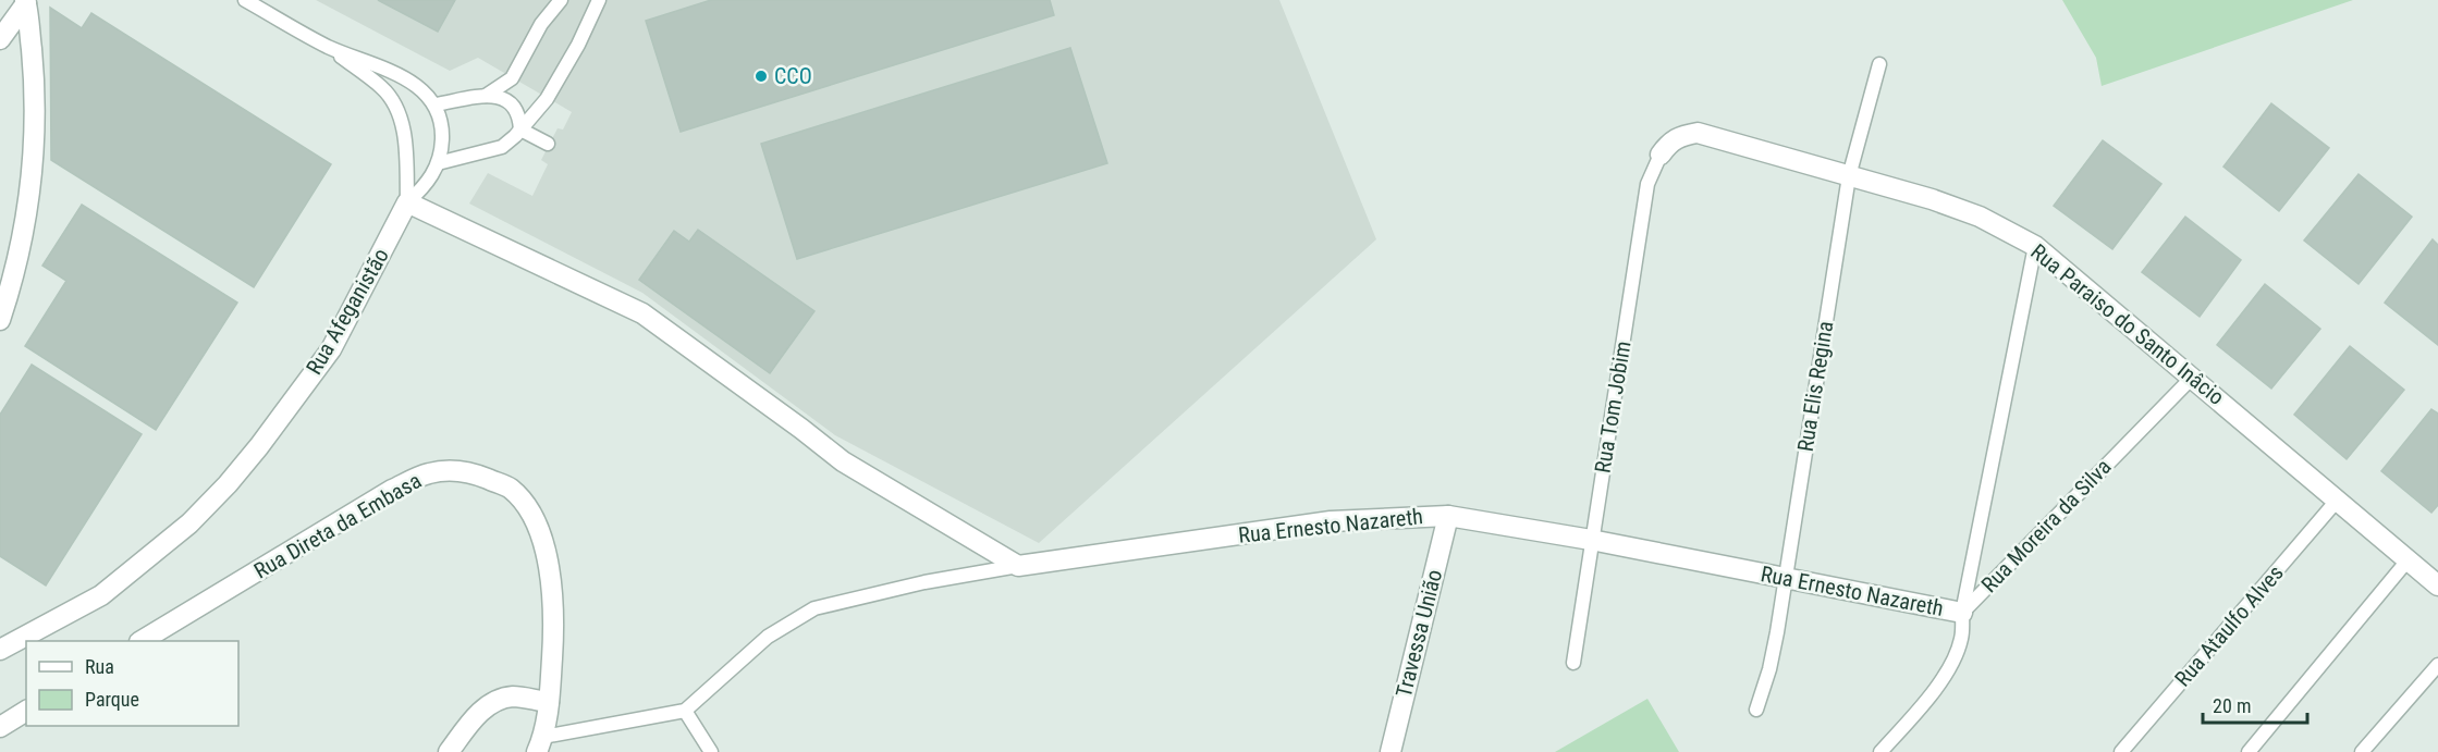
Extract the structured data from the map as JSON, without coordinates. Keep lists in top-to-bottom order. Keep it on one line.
{"streets":{"street":["Rua Afeganistão","Rua Paraiso do Santo Inâcio","Rua Direta da Embasa","Rua Ernesto Nazareth","Travessa União"],"lane":["Rua Elis Regina","Rua Tom Jobim","Rua Moreira da Silva","Rua Ataulfo Alves"]},"crossings":[["Rua Paraiso do Santo Inâcio","Rua Elis Regina"],["Rua Paraiso do Santo Inâcio","Rua Tom Jobim"],["Rua Paraiso do Santo Inâcio","Rua Moreira da Silva"],["Rua Paraiso do Santo Inâcio","Rua Ataulfo Alves"],["Rua Elis Regina","Rua Ernesto Nazareth"],["Rua Tom Jobim","Rua Ernesto Nazareth"],["Rua Ernesto Nazareth","Rua Moreira da Silva"],["Rua Ernesto Nazareth","Travessa União"]],"places":["CCO"],"legend":["Rua","Parque"],"scale_bar":"20 m"}
